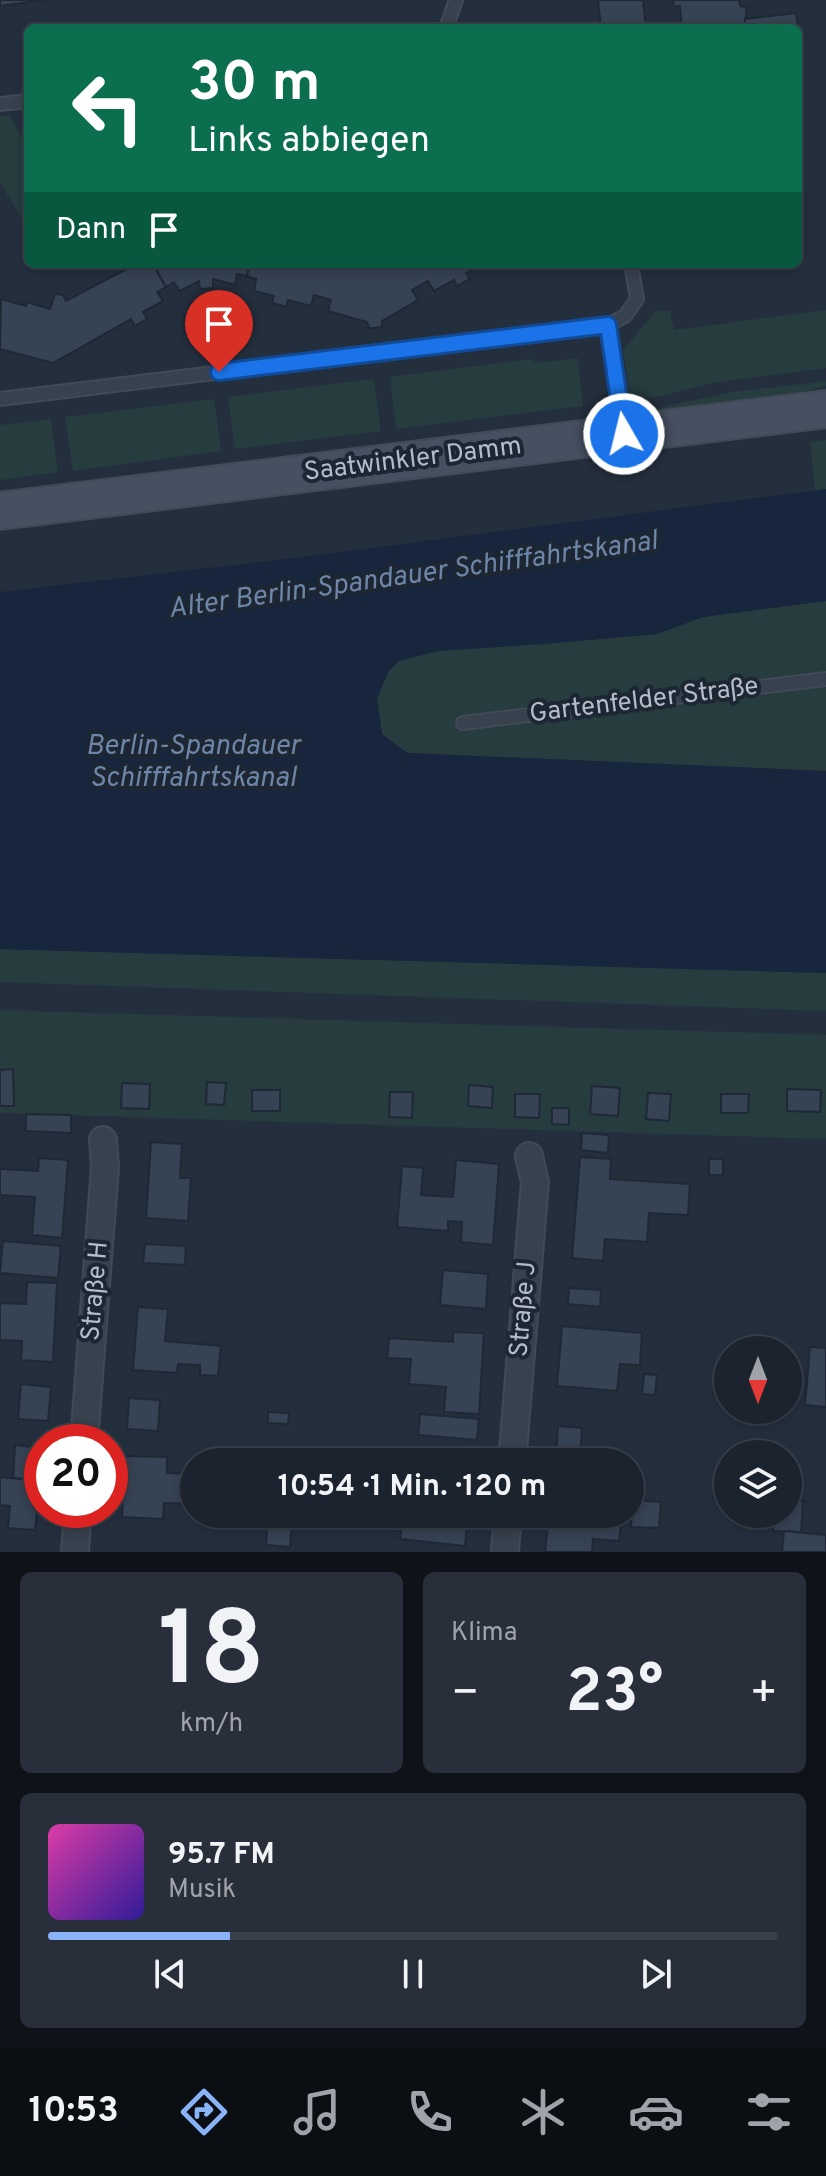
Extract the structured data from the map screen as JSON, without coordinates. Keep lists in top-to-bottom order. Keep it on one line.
{"streets":{"main road":["Saatwinkler Damm"],"street":["Straße H","Straße J"],"lane":["Gartenfelder Straße"]},"water":["Alter Berlin-Spandauer Schifffahrtskanal","Berlin-Spandauer Schifffahrtskanal"],"north":"bottom","page":{"turn":["30 m","Links abbiegen"],"then":"Dann","limit":"20","trip":"10:54 · 1 Min. · 120 m","tile":[["18","km/h"],"Klima"],"heat":["−","23°","+"],"song":["95.7 FM","Musik"],"tabs":"10:53"}}
